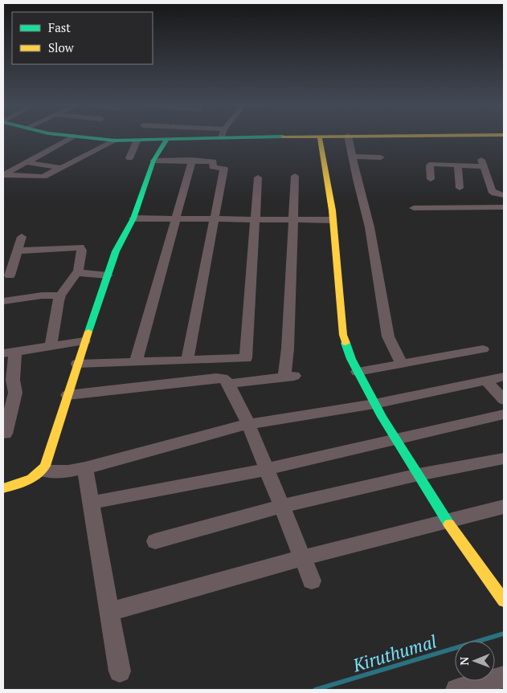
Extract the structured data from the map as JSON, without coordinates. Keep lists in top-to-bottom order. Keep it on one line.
{"water":["Kiruthumal"],"legend":["Fast","Slow"],"north":"left"}
